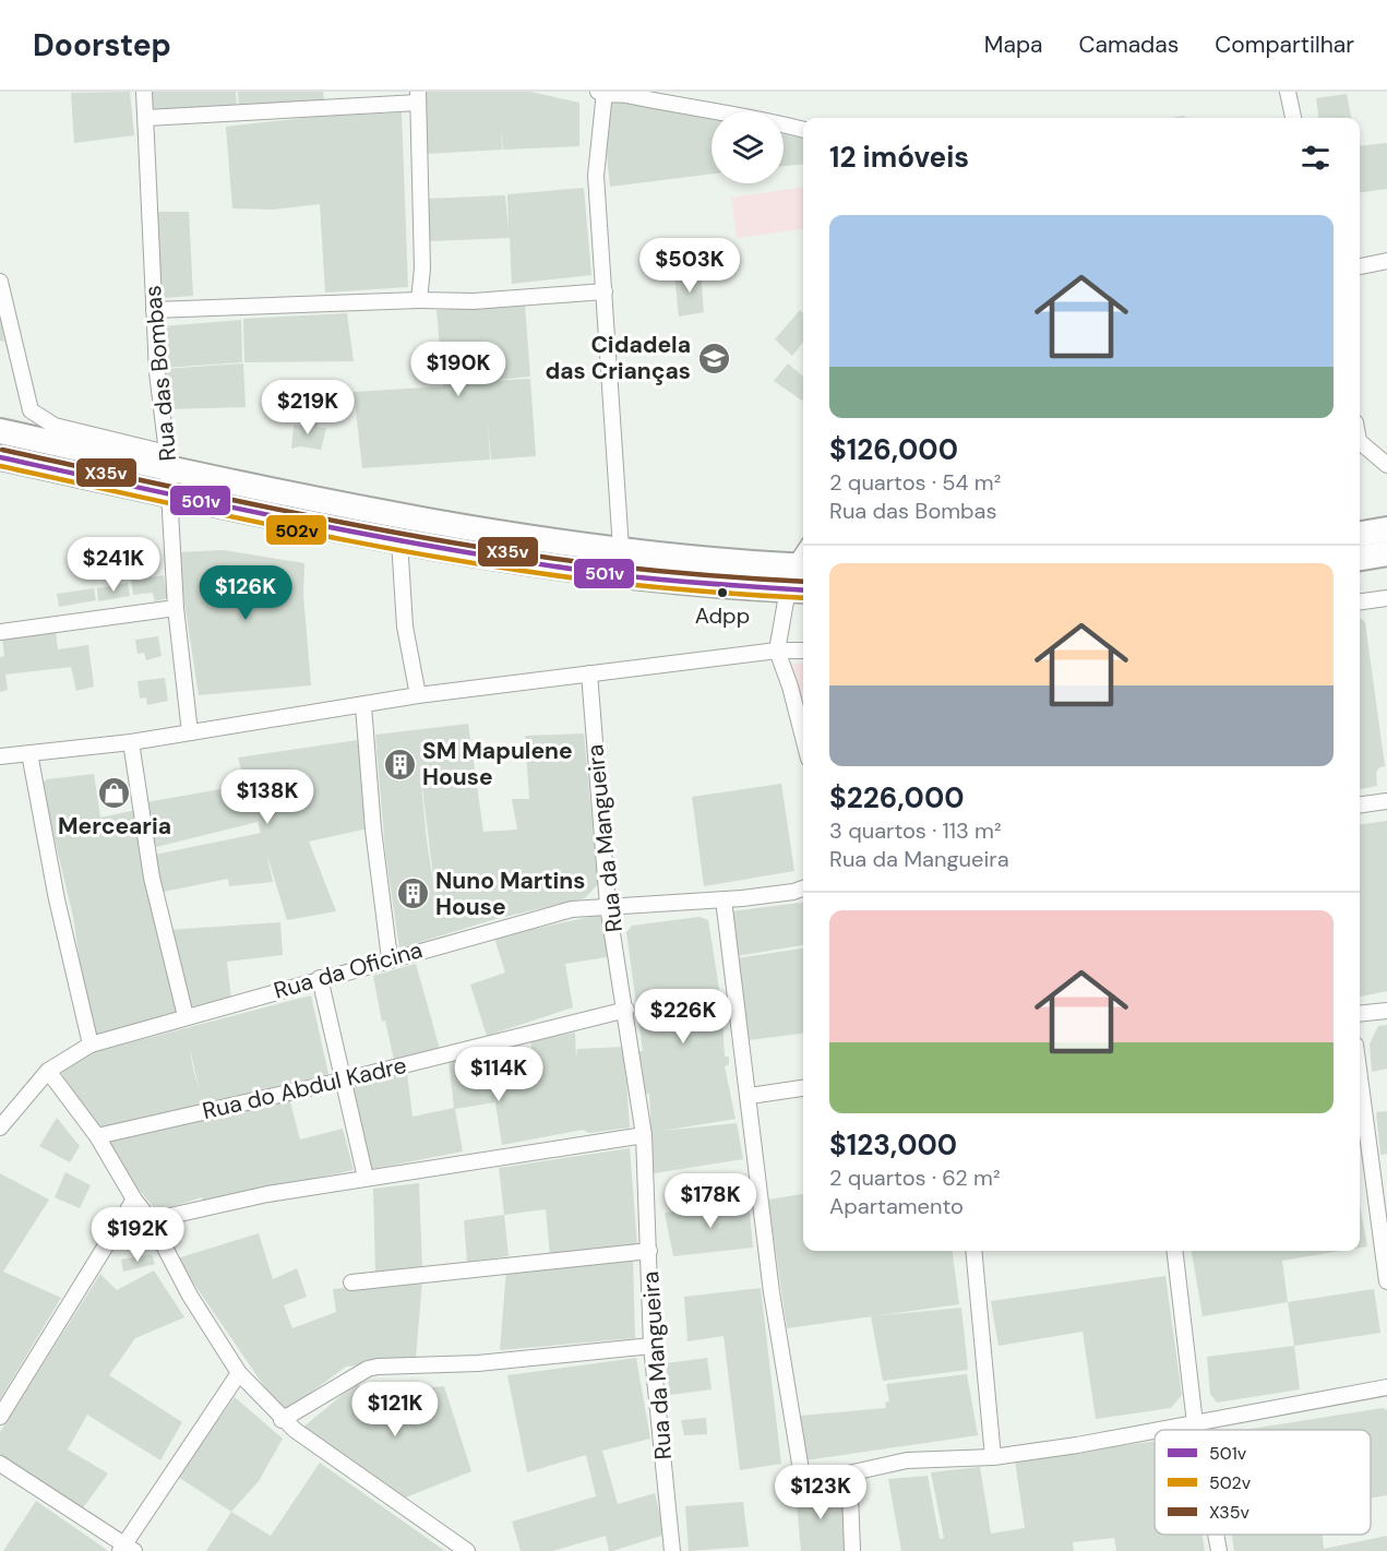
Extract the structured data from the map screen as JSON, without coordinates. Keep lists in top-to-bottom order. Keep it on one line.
{"streets":{"street":["Rua das Bombas","Rua da Mangueira","Rua da Oficina","Rua do Abdul Kadre"]},"crossings":[["Rua da Mangueira","Rua da Oficina"],["Rua da Mangueira","Rua do Abdul Kadre"]],"places":{"school or university":["Cidadela das Crianças"],"other":["Adpp"],"building":["SM Mapulene House","Nuno Martins House"],"shop":["Mercearia"]},"lines":["transit line X35v","transit line 501v","transit line 502v"],"legend":["501v","502v","X35v"],"page":{"header":"Doorstep","nav":["Mapa","Camadas","Compartilhar"],"heading":"12 imóveis","list":[{"name":"$126,000","note":"2 quartos · 54 m² · Rua das Bombas"},{"name":"$226,000","note":"3 quartos · 113 m² · Rua da Mangueira"},{"name":"$123,000","note":"2 quartos · 62 m² · Apartamento"}],"price":["$503K","$190K","$219K","$241K","$126K","$138K","$226K","$114K","$178K","$192K","$121K","$123K"]}}
